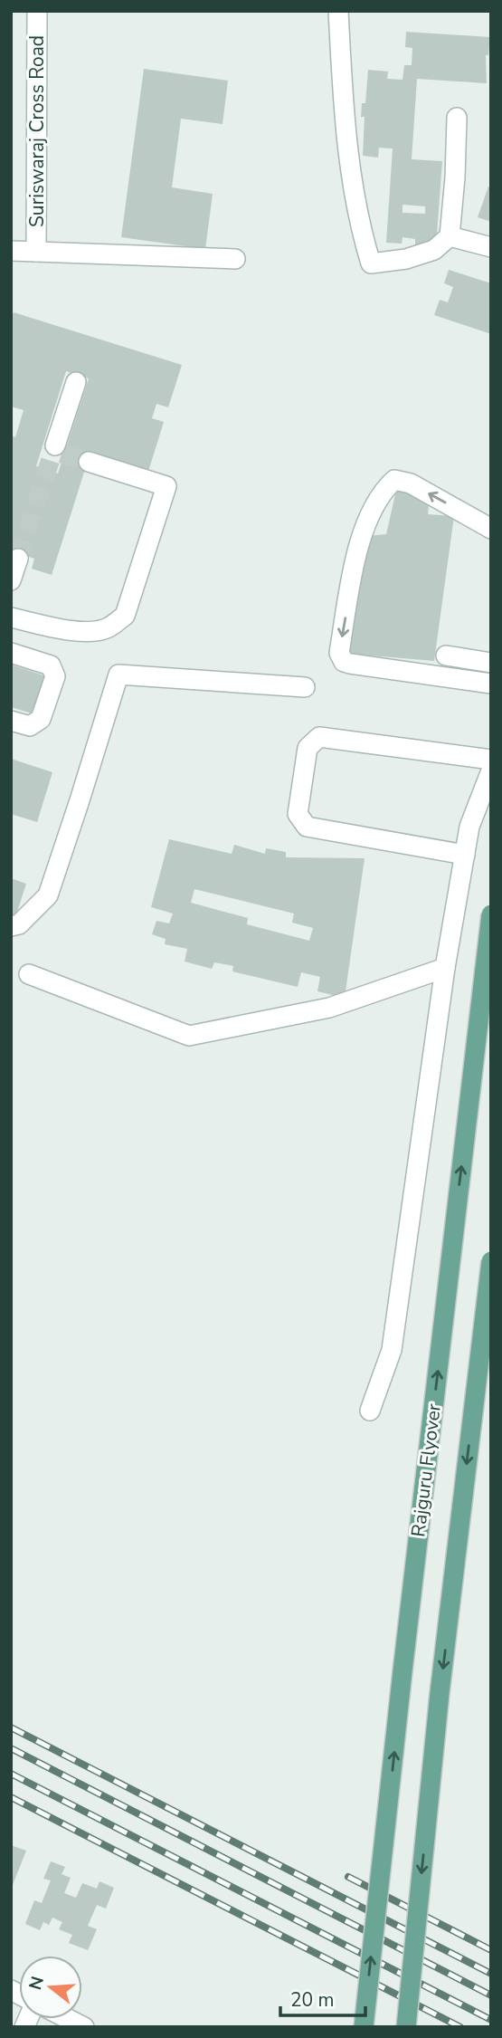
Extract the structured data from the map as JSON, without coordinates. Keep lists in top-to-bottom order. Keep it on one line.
{"streets":{"main road":["Rajguru Flyover"],"street":["Suriswaraj Cross Road"]},"scale_bar":"20 m","north":"left"}
